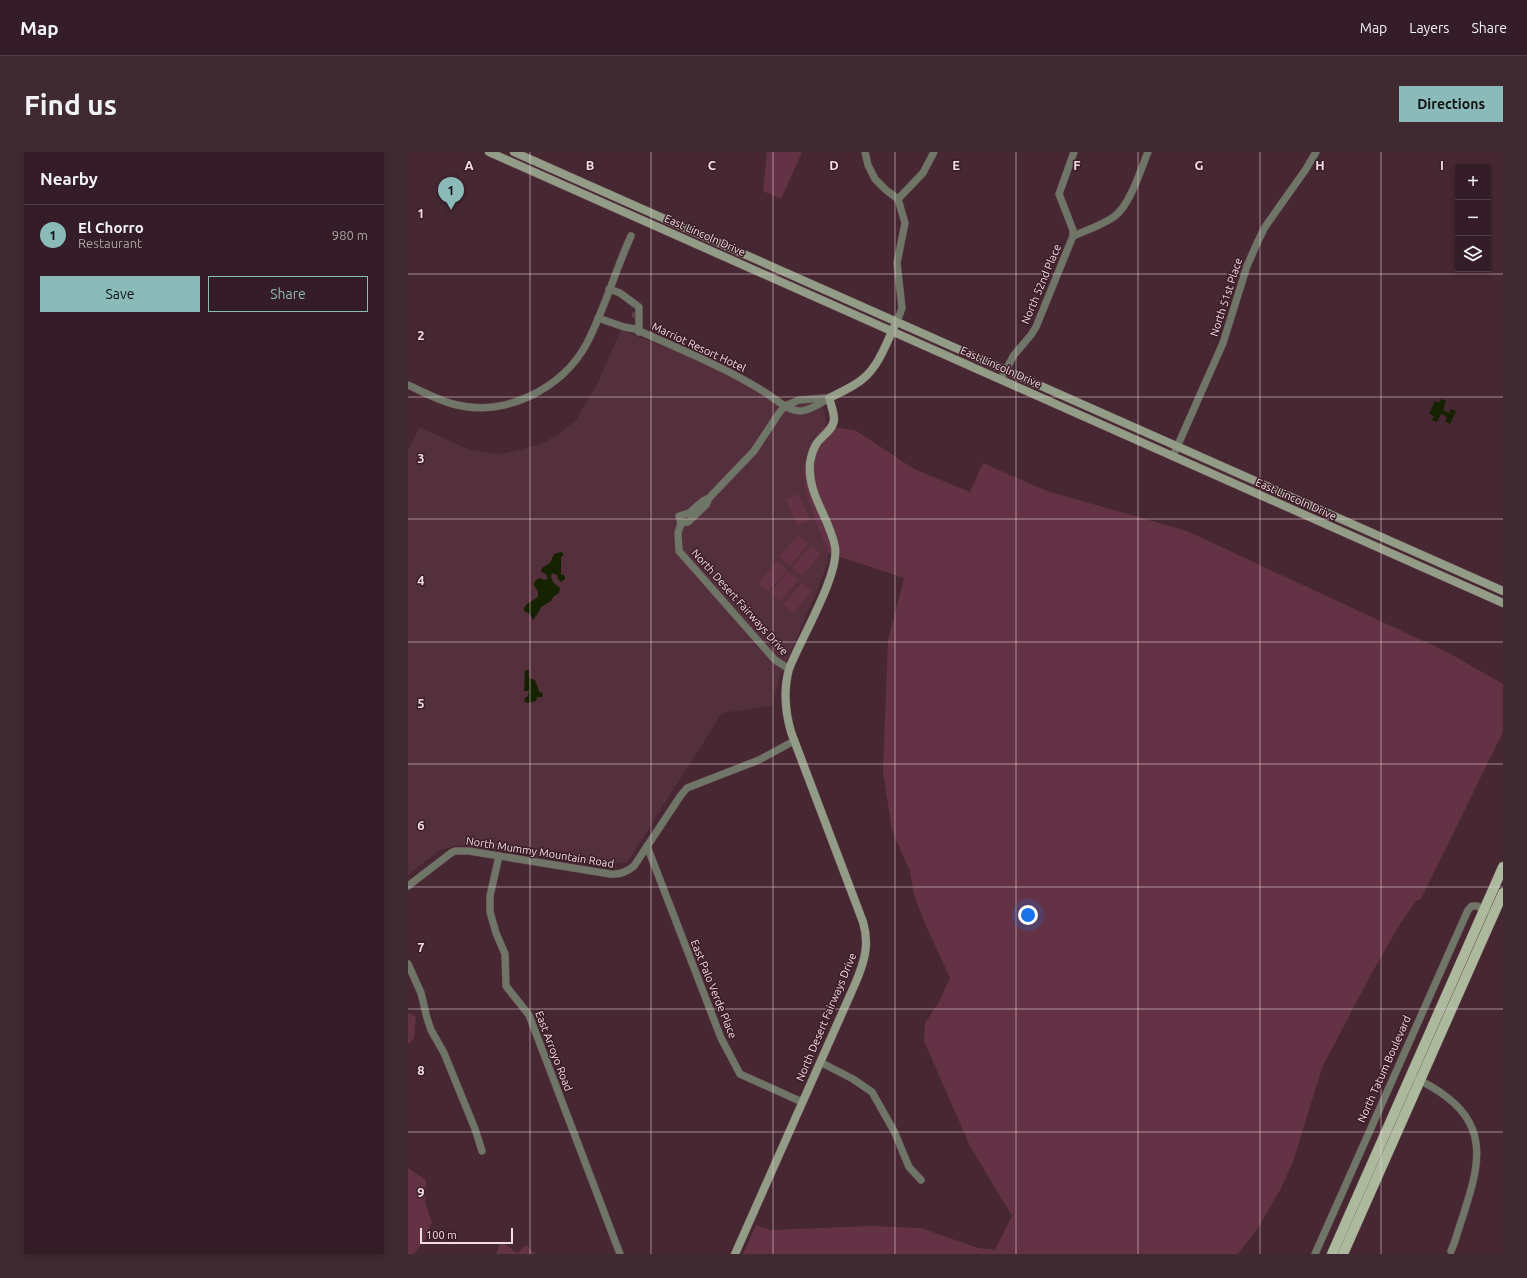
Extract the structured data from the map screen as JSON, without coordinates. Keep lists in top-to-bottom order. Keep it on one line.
{"streets":{"main road":["East Lincoln Drive","North Desert Fairways Drive"],"street":["North 52nd Place","North 51st Place","Marriot Resort Hotel","North Mummy Mountain Road","East Palo Verde Place","East Arroyo Road","North Tatum Boulevard"]},"crossings":[["East Lincoln Drive","North 52nd Place"],["East Lincoln Drive","North 51st Place"],["Marriot Resort Hotel","North Desert Fairways Drive"],["North Desert Fairways Drive","North Mummy Mountain Road"],["North Desert Fairways Drive","East Palo Verde Place"],["North Mummy Mountain Road","East Palo Verde Place"],["North Mummy Mountain Road","East Arroyo Road"]],"scale_bar":"100 m","page":{"header":"Map","nav":["Map","Layers","Share"],"buttons":["Directions",["Save","Share"]],"title":"Find us","heading":"Nearby","map_buttons":["+","−"],"pins":"1","list":[{"mark":"1","name":"El Chorro","note":"Restaurant","value":"980 m"}],"scale":"100 m"},"grid":{"columns":["A","B","C","D","E","F","G","H","I"],"rows":["1","2","3","4","5","6","7","8","9"]}}
